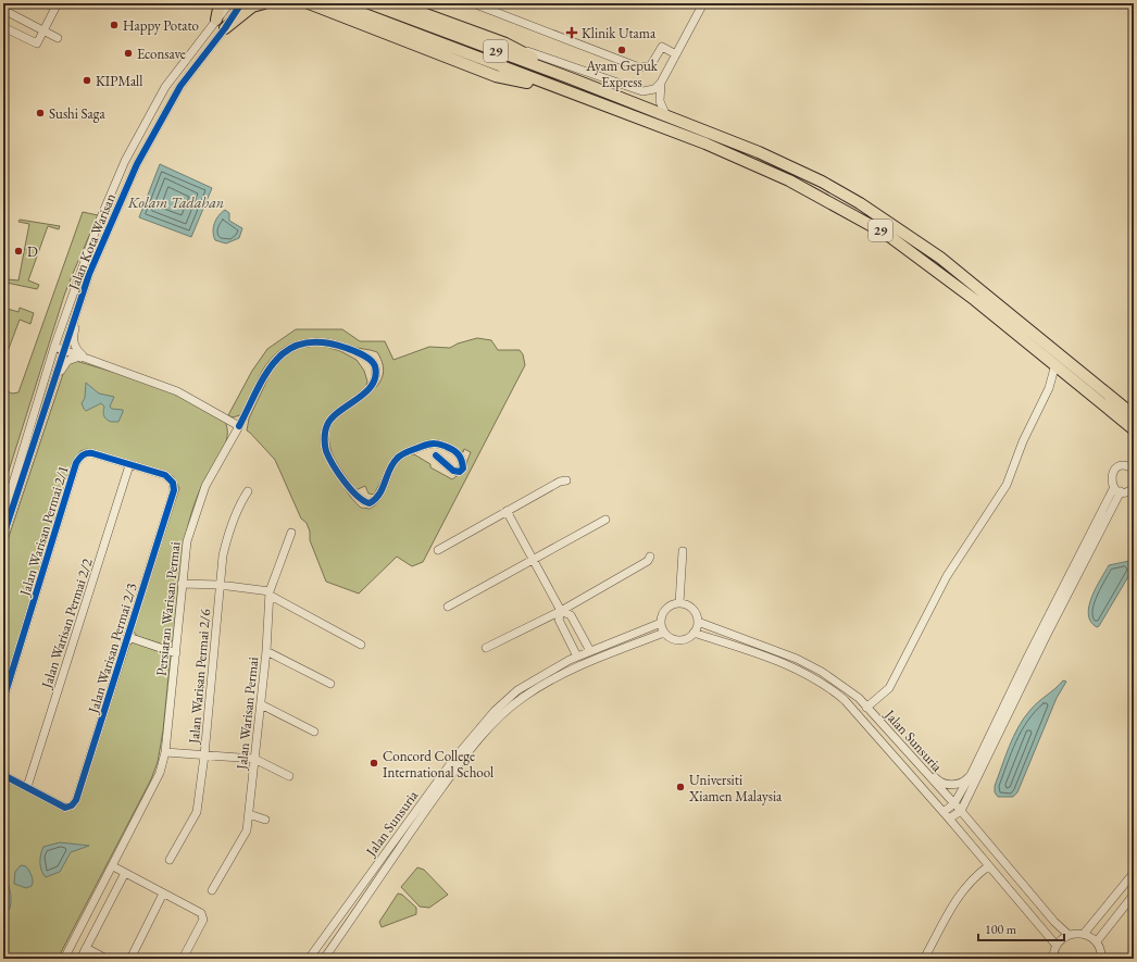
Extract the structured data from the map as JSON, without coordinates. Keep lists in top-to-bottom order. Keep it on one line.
{"streets":{"highway":["29"],"street":["Jalan Kota Warisan","Jalan Warisan Permai 2/1","Persiaran Warisan Permai","Jalan Warisan Permai 2/2","Jalan Warisan Permai 2/3","Jalan Warisan Permai 2/6","Jalan Warisan Permai","Jalan Sunsuria"]},"crossings":[["Jalan Warisan Permai 2/1","Jalan Warisan Permai 2/2"],["Jalan Warisan Permai 2/1","Jalan Warisan Permai 2/3"],["Jalan Warisan Permai 2/2","Jalan Warisan Permai 2/3"]],"water":["Kolam Tadahan"],"places":{"other":["Happy Potato","Ayam Gepuk Express","Econsave","KIPMall","Sushi Saga","D","Concord College International School","Universiti Xiamen Malaysia"],"health":["Klinik Utama"]},"scale_bar":"100 m"}
